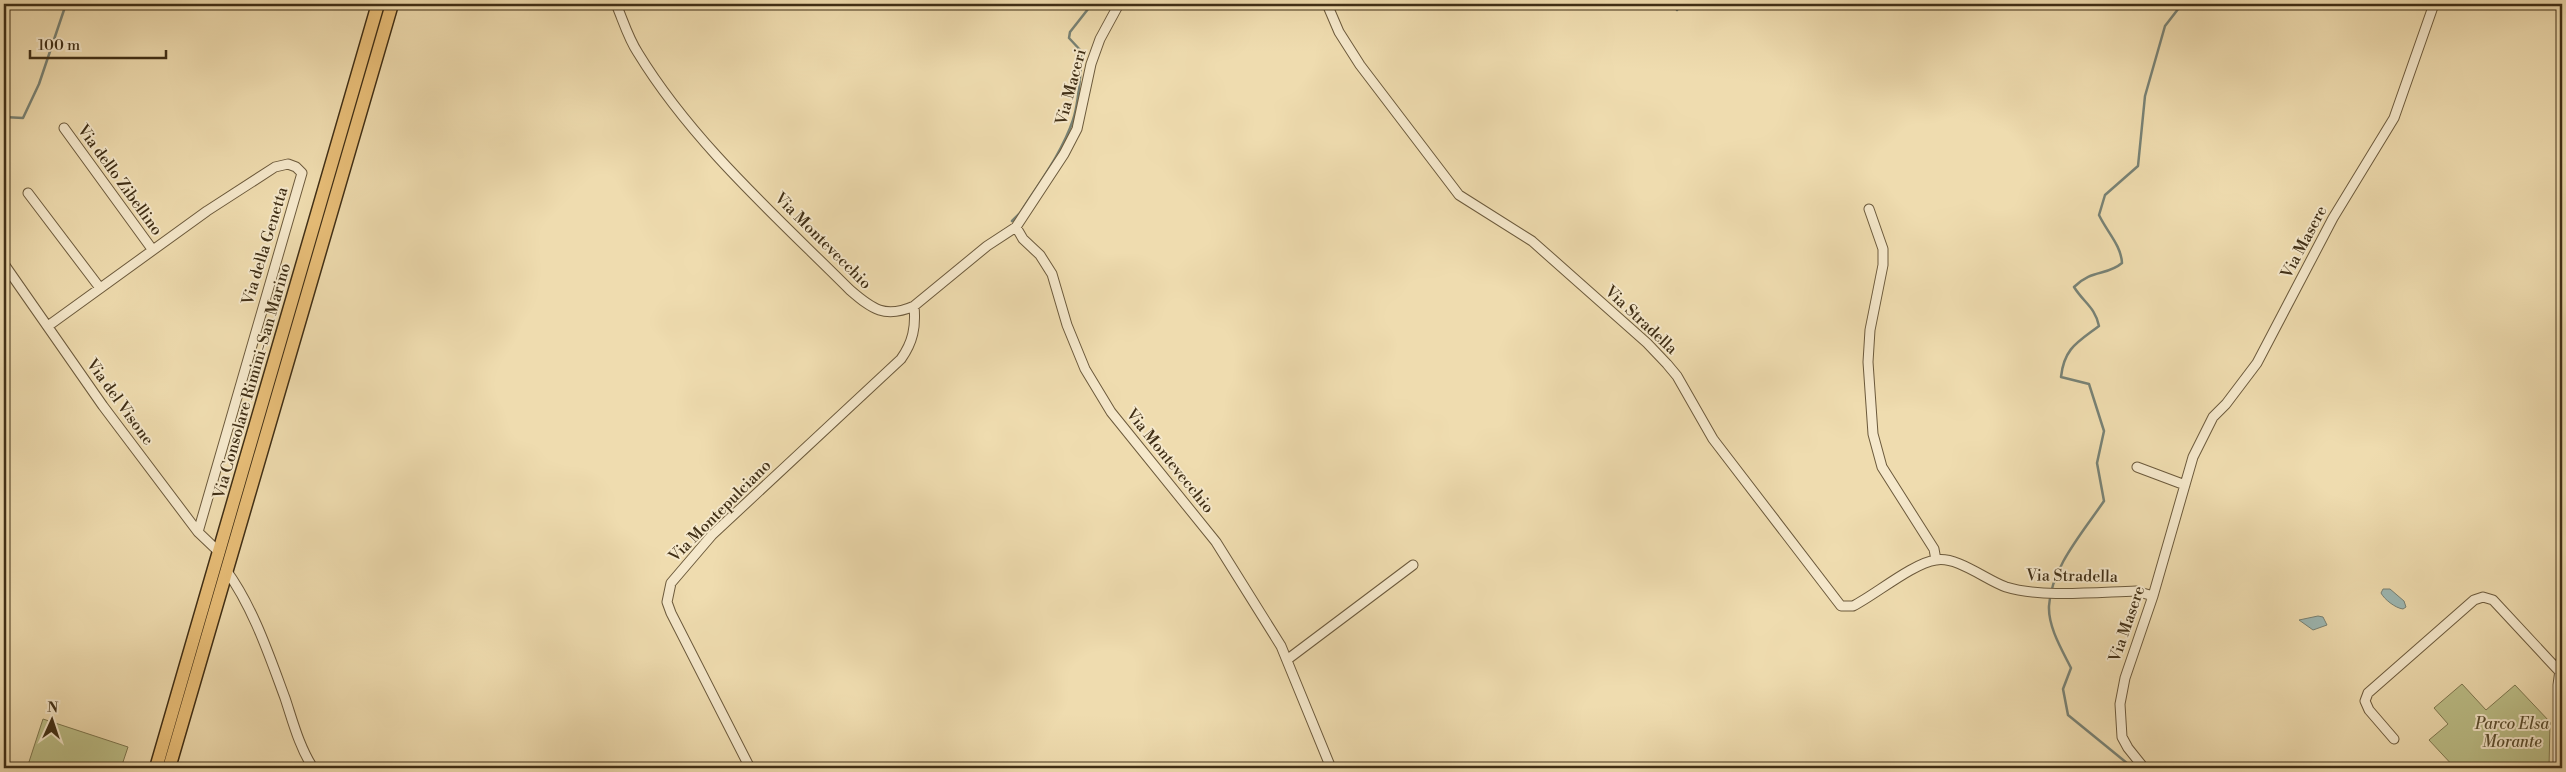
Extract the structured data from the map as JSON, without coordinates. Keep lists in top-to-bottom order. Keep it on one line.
{"streets":{"main road":["Via Consolare Rimini-San Marino"],"street":["Via Maceri","Via dello Zibellino","Via Montevecchio","Via Masere","Via della Genetta","Via Stradella","Via del Visone","Via Montepulciano"]},"crossings":[["Via Maceri","Via Montevecchio"],["Via dello Zibellino","Via della Genetta"],["Via Montevecchio","Via Montepulciano"],["Via Masere","Via Stradella"],["Via della Genetta","Via del Visone"],["Via Consolare Rimini-San Marino","Via del Visone"]],"parks":["Parco Elsa Morante"],"scale_bar":"100 m","north":"top"}
